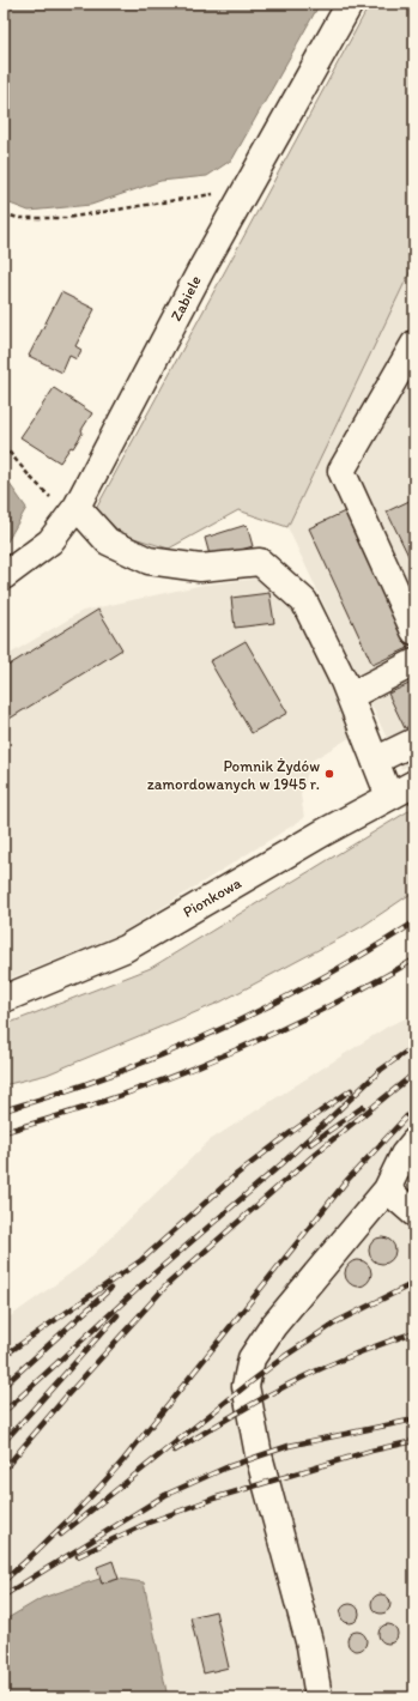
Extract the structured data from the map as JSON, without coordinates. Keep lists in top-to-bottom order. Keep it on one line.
{"streets":{"street":["Zabiele","Pionkowa"]},"places":["Pomnik Żydów zamordowanych w 1945 r."]}
